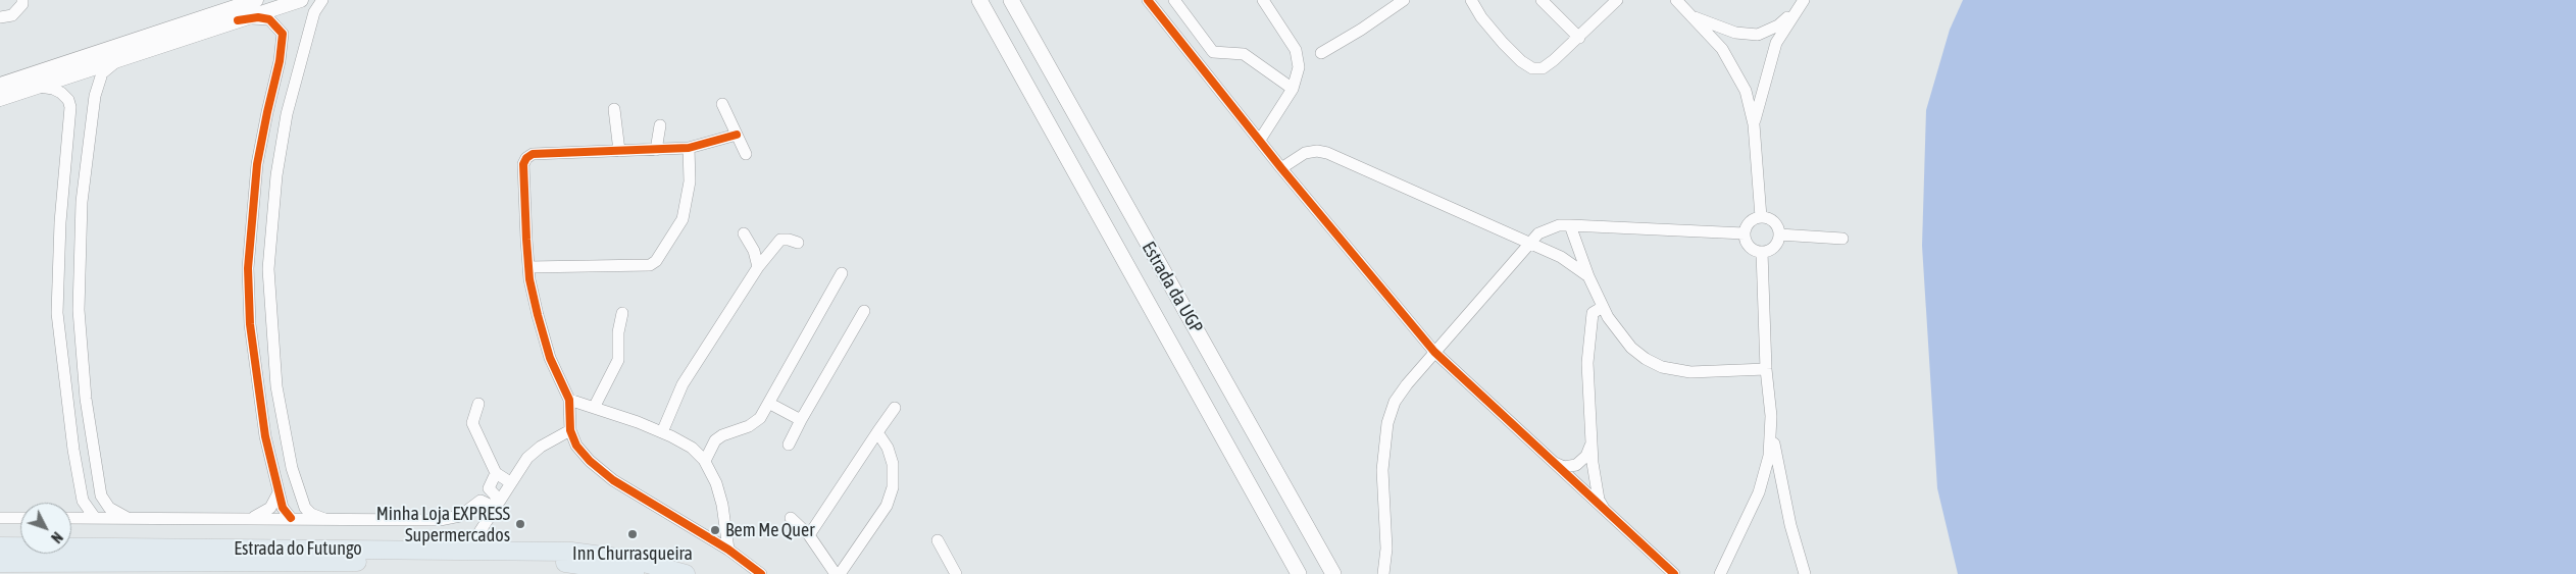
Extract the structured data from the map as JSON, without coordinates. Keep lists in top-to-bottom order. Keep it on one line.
{"streets":{"main road":["Estrada da UGP","Estrada do Futungo"]},"places":["Minha Loja EXPRESS Supermercados","Bem Me Quer","Inn Churrasqueira"],"north":"bottom right"}
